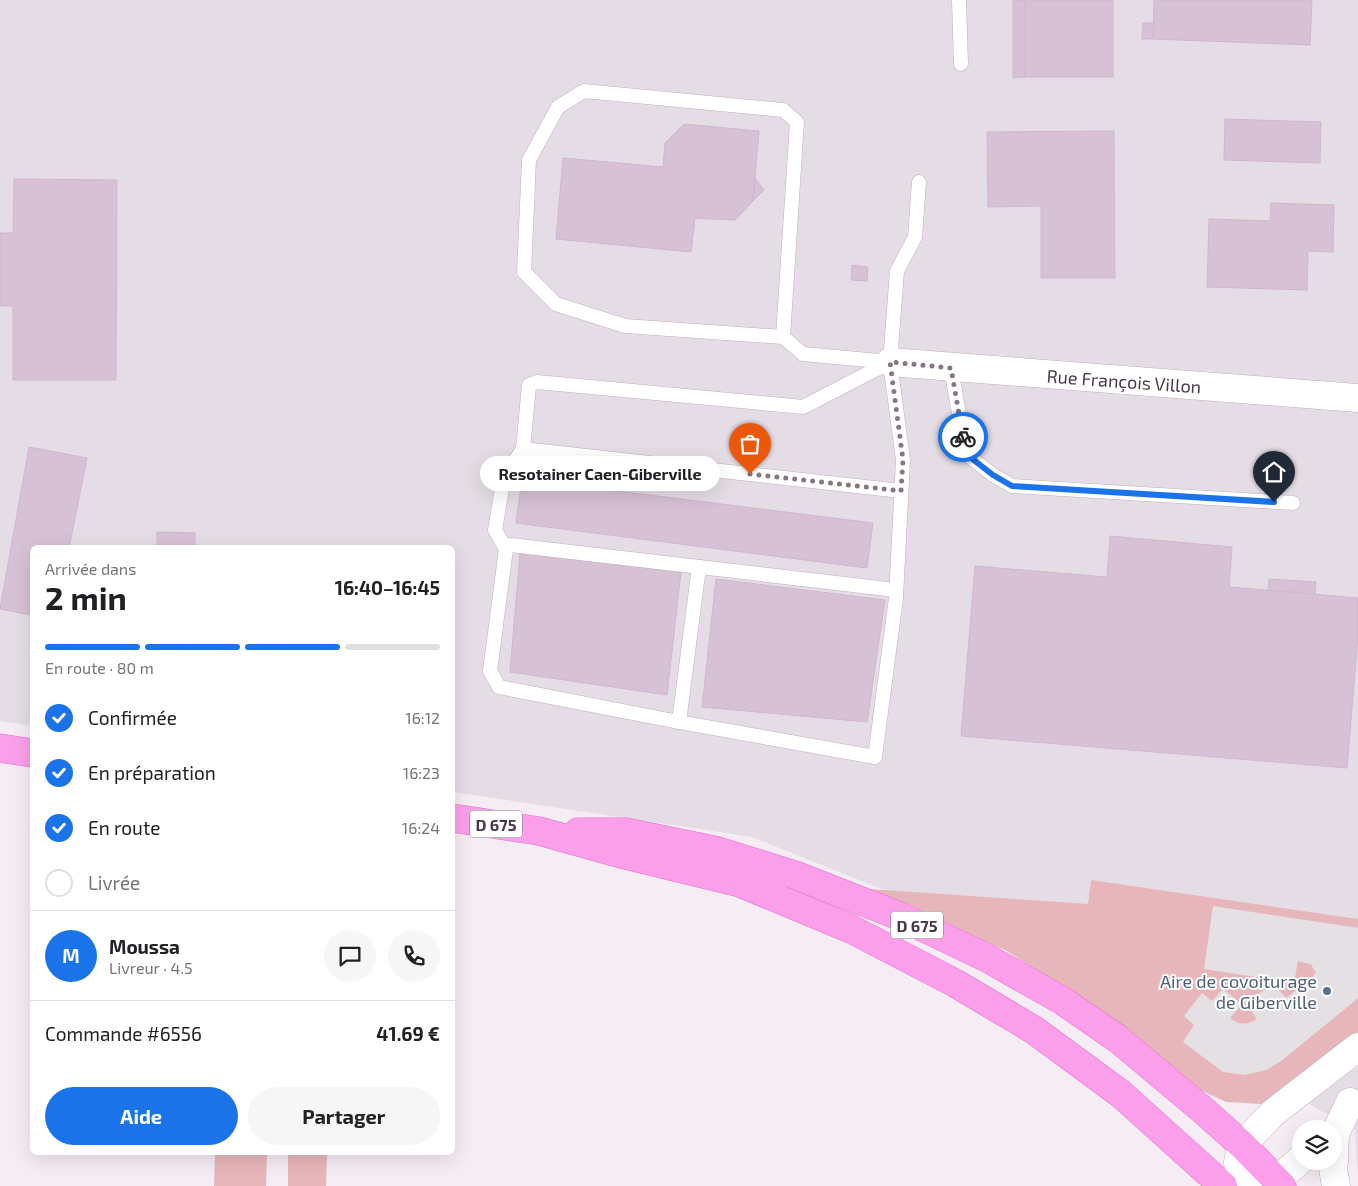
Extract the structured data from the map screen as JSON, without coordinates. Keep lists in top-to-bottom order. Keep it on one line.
{"streets":{"main road":["D 675"],"street":["Rue François Villon"]},"places":["Resotainer Caen-Giberville","Aire de covoiturage de Giberville"],"page":{"bubble":"Resotainer Caen-Giberville","heading":["2 min","Arrivée dans","16:40–16:45"],"panel":["Moussa","Livreur · 4.5","Commande #6556","41.69 €"],"bar":"En route · 80 m","list":[["Confirmée","16:12"],["En préparation","16:23"],["En route","16:24"],"Livrée"],"round":"M","buttons":["Aide","Partager"]}}
